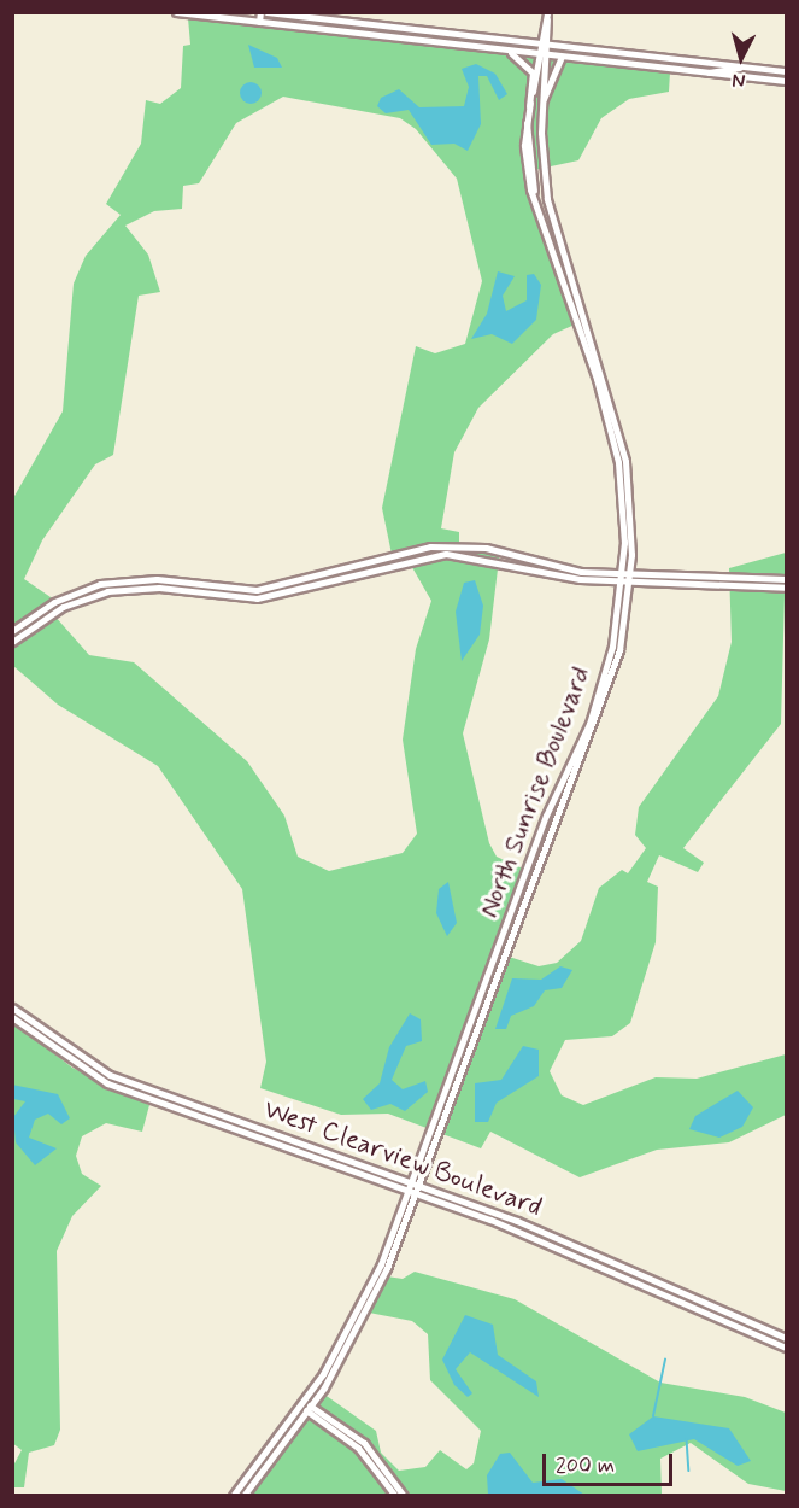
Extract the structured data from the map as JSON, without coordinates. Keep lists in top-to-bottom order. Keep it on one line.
{"streets":{"street":["North Sunrise Boulevard","West Clearview Boulevard"]},"crossings":[["North Sunrise Boulevard","West Clearview Boulevard"]],"scale_bar":"200 m","north":"bottom"}
